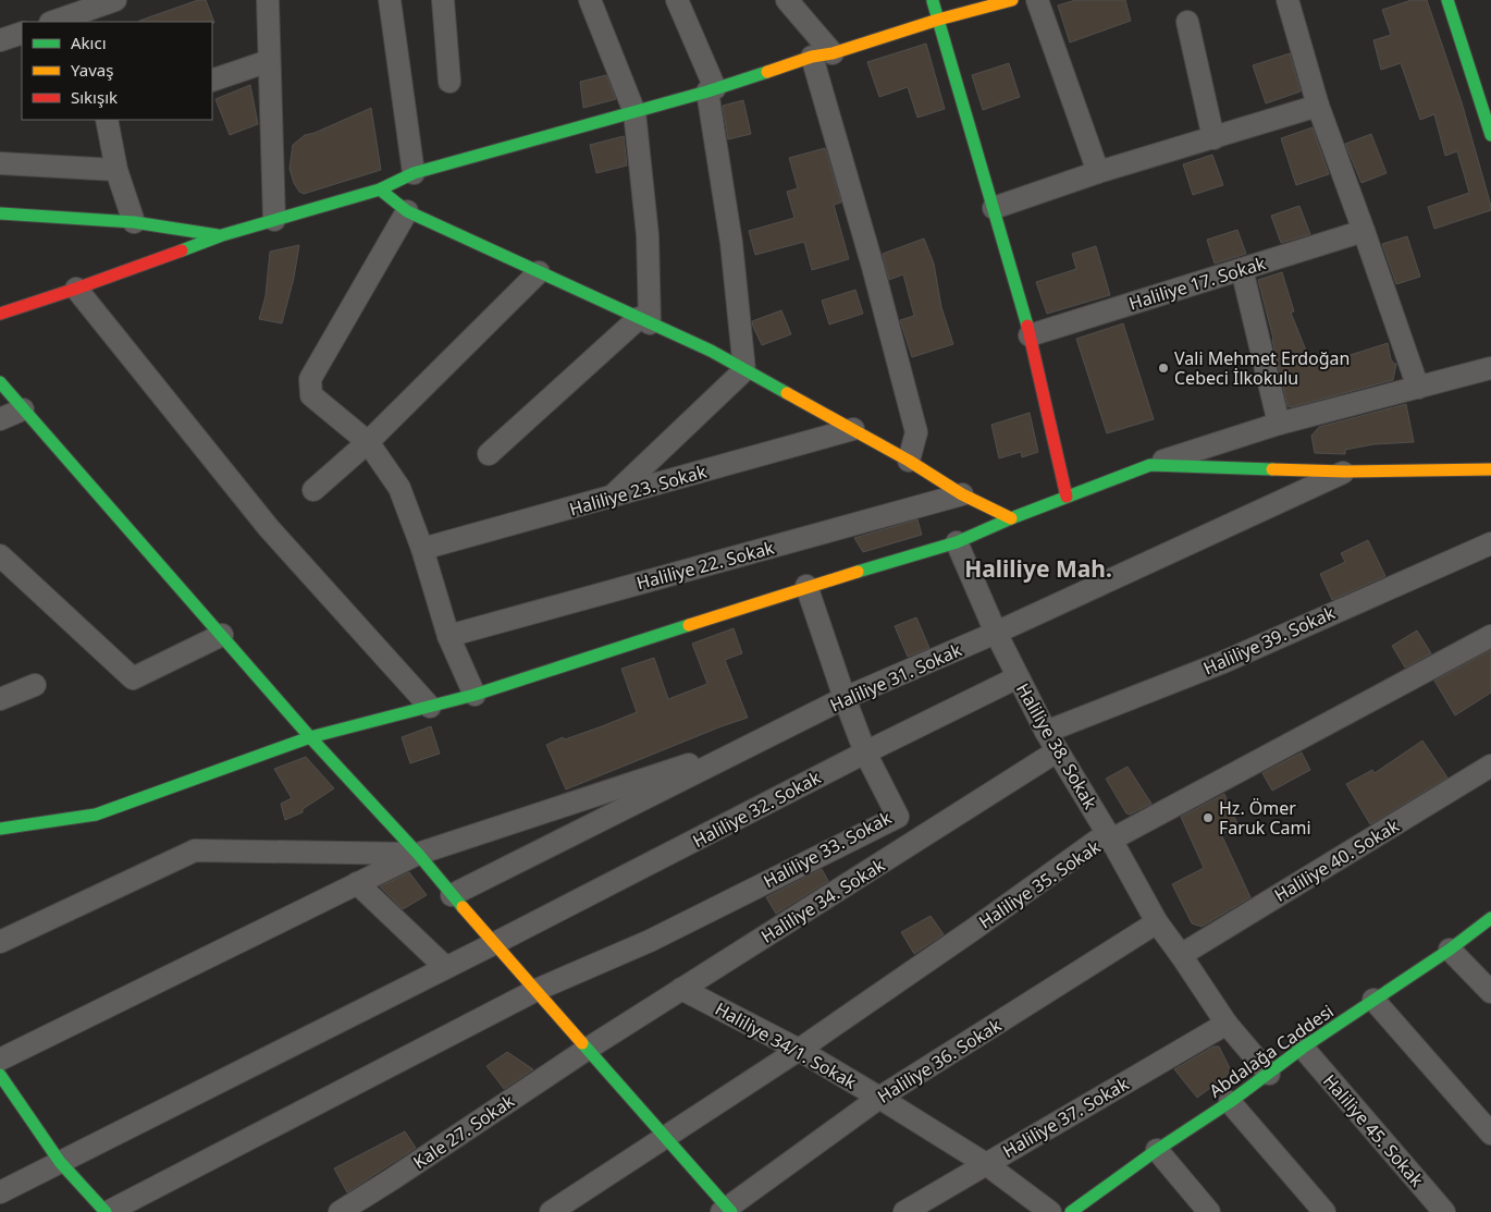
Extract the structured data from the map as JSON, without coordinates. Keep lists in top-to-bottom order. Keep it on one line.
{"streets":{"street":["Haliliye 17. Sokak","Haliliye 23. Sokak","Haliliye 22. Sokak","Haliliye 39. Sokak","Haliliye 31. Sokak","Haliliye 38. Sokak","Haliliye 32. Sokak","Haliliye 33. Sokak","Haliliye 40. Sokak","Haliliye 35. Sokak","Haliliye 34. Sokak","Haliliye 34/1. Sokak","Abdalağa Caddesi","Haliliye 36. Sokak","Haliliye 37. Sokak","Haliliye 45. Sokak","Kale 27. Sokak"]},"crossings":[["Haliliye 39. Sokak","Haliliye 38. Sokak"],["Haliliye 31. Sokak","Haliliye 38. Sokak"],["Haliliye 31. Sokak","Haliliye 33. Sokak"],["Haliliye 38. Sokak","Haliliye 32. Sokak"],["Haliliye 38. Sokak","Haliliye 40. Sokak"],["Haliliye 38. Sokak","Haliliye 35. Sokak"],["Haliliye 38. Sokak","Haliliye 34. Sokak"],["Haliliye 38. Sokak","Abdalağa Caddesi"],["Haliliye 38. Sokak","Haliliye 36. Sokak"],["Haliliye 38. Sokak","Haliliye 37. Sokak"],["Haliliye 32. Sokak","Haliliye 33. Sokak"],["Haliliye 35. Sokak","Haliliye 34/1. Sokak"],["Haliliye 34. Sokak","Haliliye 34/1. Sokak"],["Haliliye 34. Sokak","Kale 27. Sokak"],["Haliliye 34/1. Sokak","Haliliye 36. Sokak"],["Haliliye 34/1. Sokak","Haliliye 37. Sokak"],["Abdalağa Caddesi","Haliliye 45. Sokak"]],"districts":["Haliliye Mah."],"places":["Vali Mehmet Erdoğan Cebeci İlkokulu","Hz. Ömer Faruk Cami"],"legend":["Akıcı","Yavaş","Sıkışık"]}
